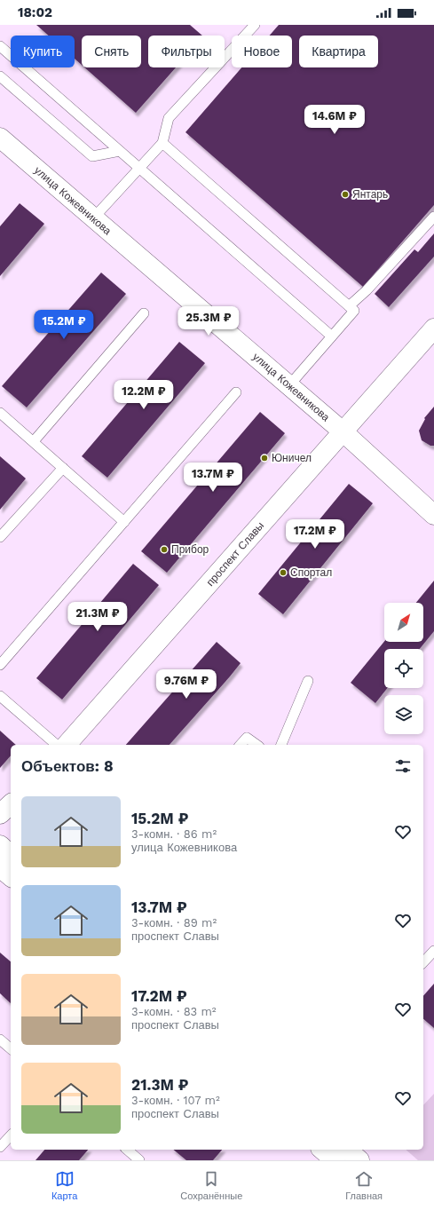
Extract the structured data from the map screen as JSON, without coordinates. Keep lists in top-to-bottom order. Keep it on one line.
{"streets":{"street":["улица Кожевникова","проспект Славы"]},"crossings":[["улица Кожевникова","проспект Славы"]],"places":["Янтарь","Юничел","Прибор","Спортал"],"north":"top right","page":{"status":"18:02","chip":["Купить","Снять","Фильтры","Новое","Квартира"],"price":["14.6M ₽","25.3M ₽","15.2M ₽","12.2M ₽","13.7M ₽","17.2M ₽","21.3M ₽","9.76M ₽"],"heading":"Объектов: 8","list":[{"name":"15.2M ₽","note":"3-комн. · 86 m² · улица Кожевникова"},{"name":"13.7M ₽","note":"3-комн. · 89 m² · проспект Славы"},{"name":"17.2M ₽","note":"3-комн. · 83 m² · проспект Славы"},{"name":"21.3M ₽","note":"3-комн. · 107 m² · проспект Славы"}],"tabs":["Карта","Сохранённые","Главная"]}}
